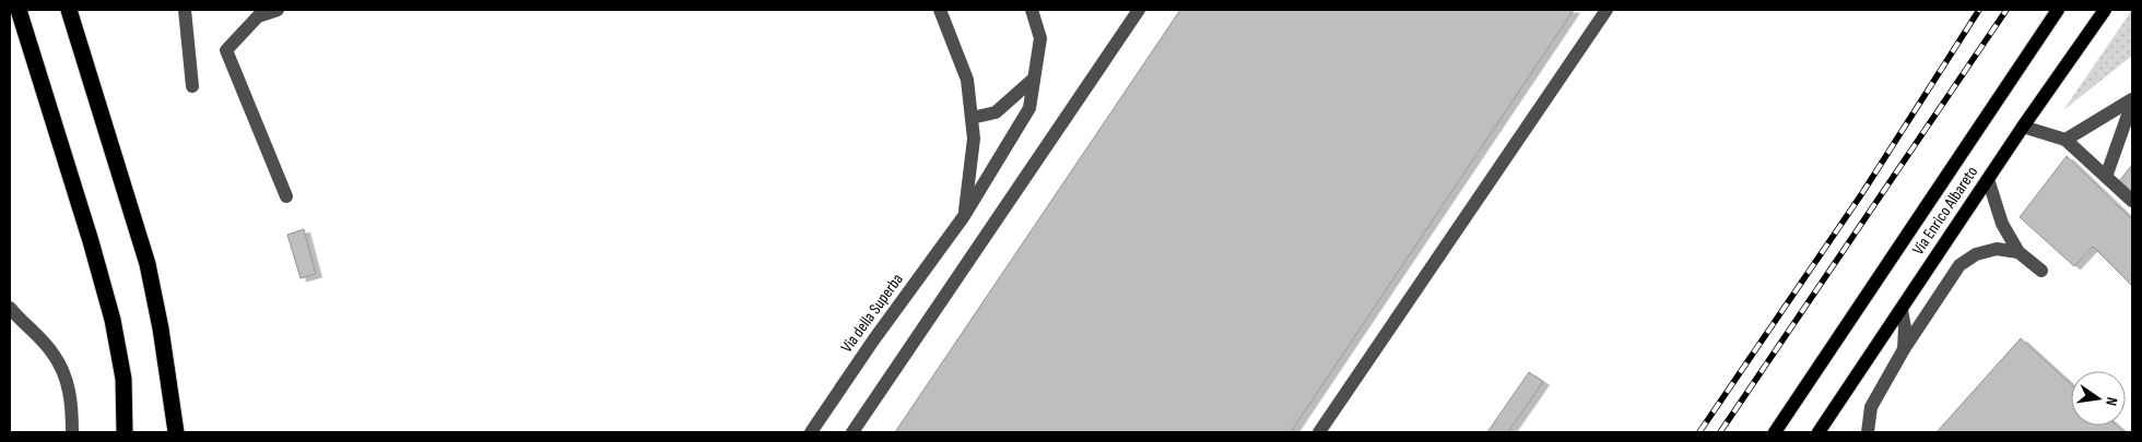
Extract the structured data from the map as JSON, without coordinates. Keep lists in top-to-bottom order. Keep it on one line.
{"streets":{"main road":["Via Enrico Albareto"],"street":["Via della Superba"]},"north":"right"}
